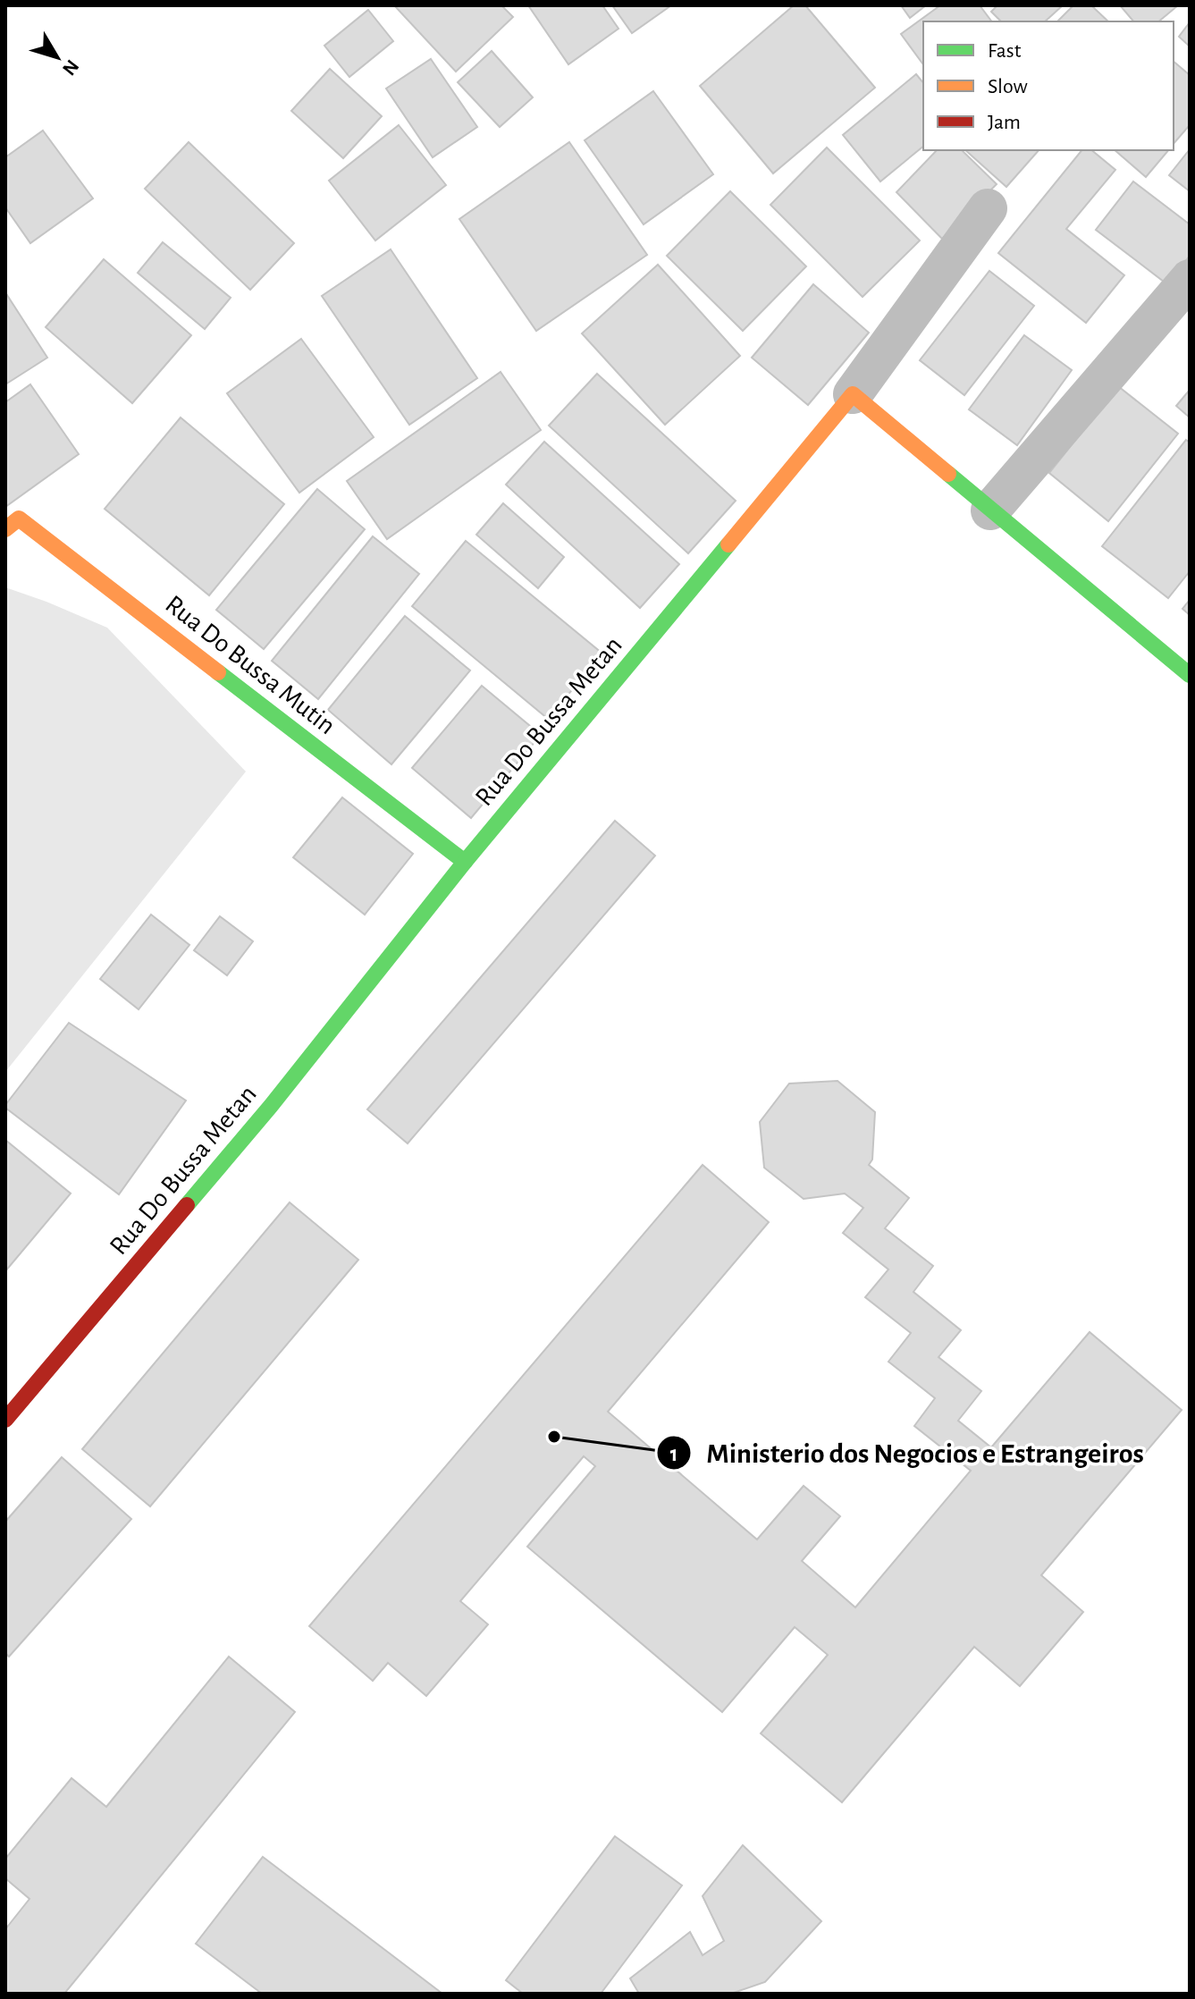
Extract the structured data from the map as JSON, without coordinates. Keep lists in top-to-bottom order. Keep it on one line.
{"streets":{"street":["Rua Do Bussa Mutin","Rua Do Bussa Metan"]},"crossings":[["Rua Do Bussa Mutin","Rua Do Bussa Metan"]],"places":["Ministerio dos Negocios e Estrangeiros"],"legend":["Fast","Slow","Jam"],"north":"bottom right"}
